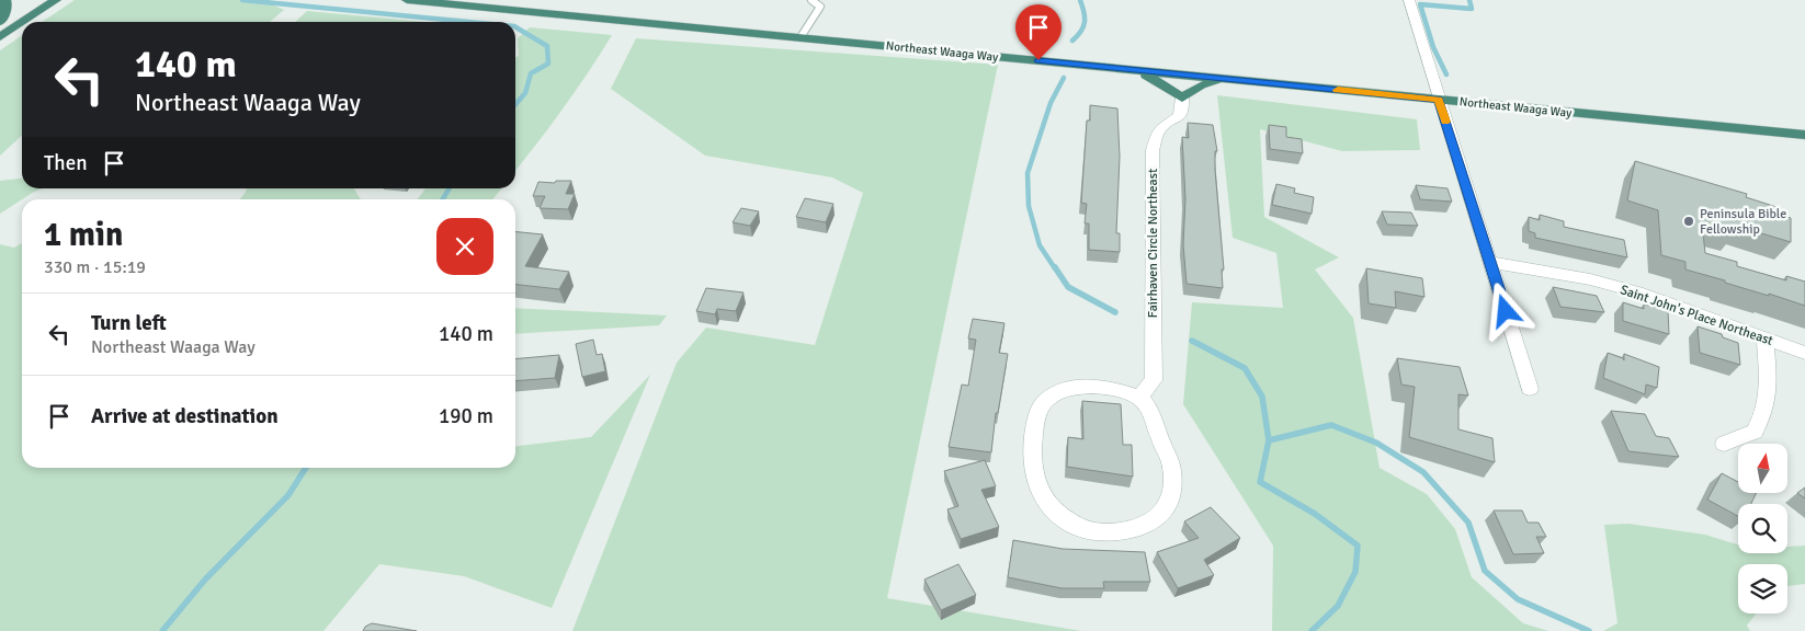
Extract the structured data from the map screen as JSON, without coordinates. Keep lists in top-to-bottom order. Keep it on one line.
{"streets":{"highway":["Northeast Waaga Way"],"street":["Fairhaven Circle Northeast","Saint John's Place Northeast"]},"places":["Peninsula Bible Fellowship"],"north":"top","page":{"turn":["140 m","Northeast Waaga Way"],"then":"Then","heading":["1 min","330 m · 15:19"],"list":[{"name":"Turn left","note":"Northeast Waaga Way","value":"140 m"},{"name":"Arrive at destination","value":"190 m"}]}}
